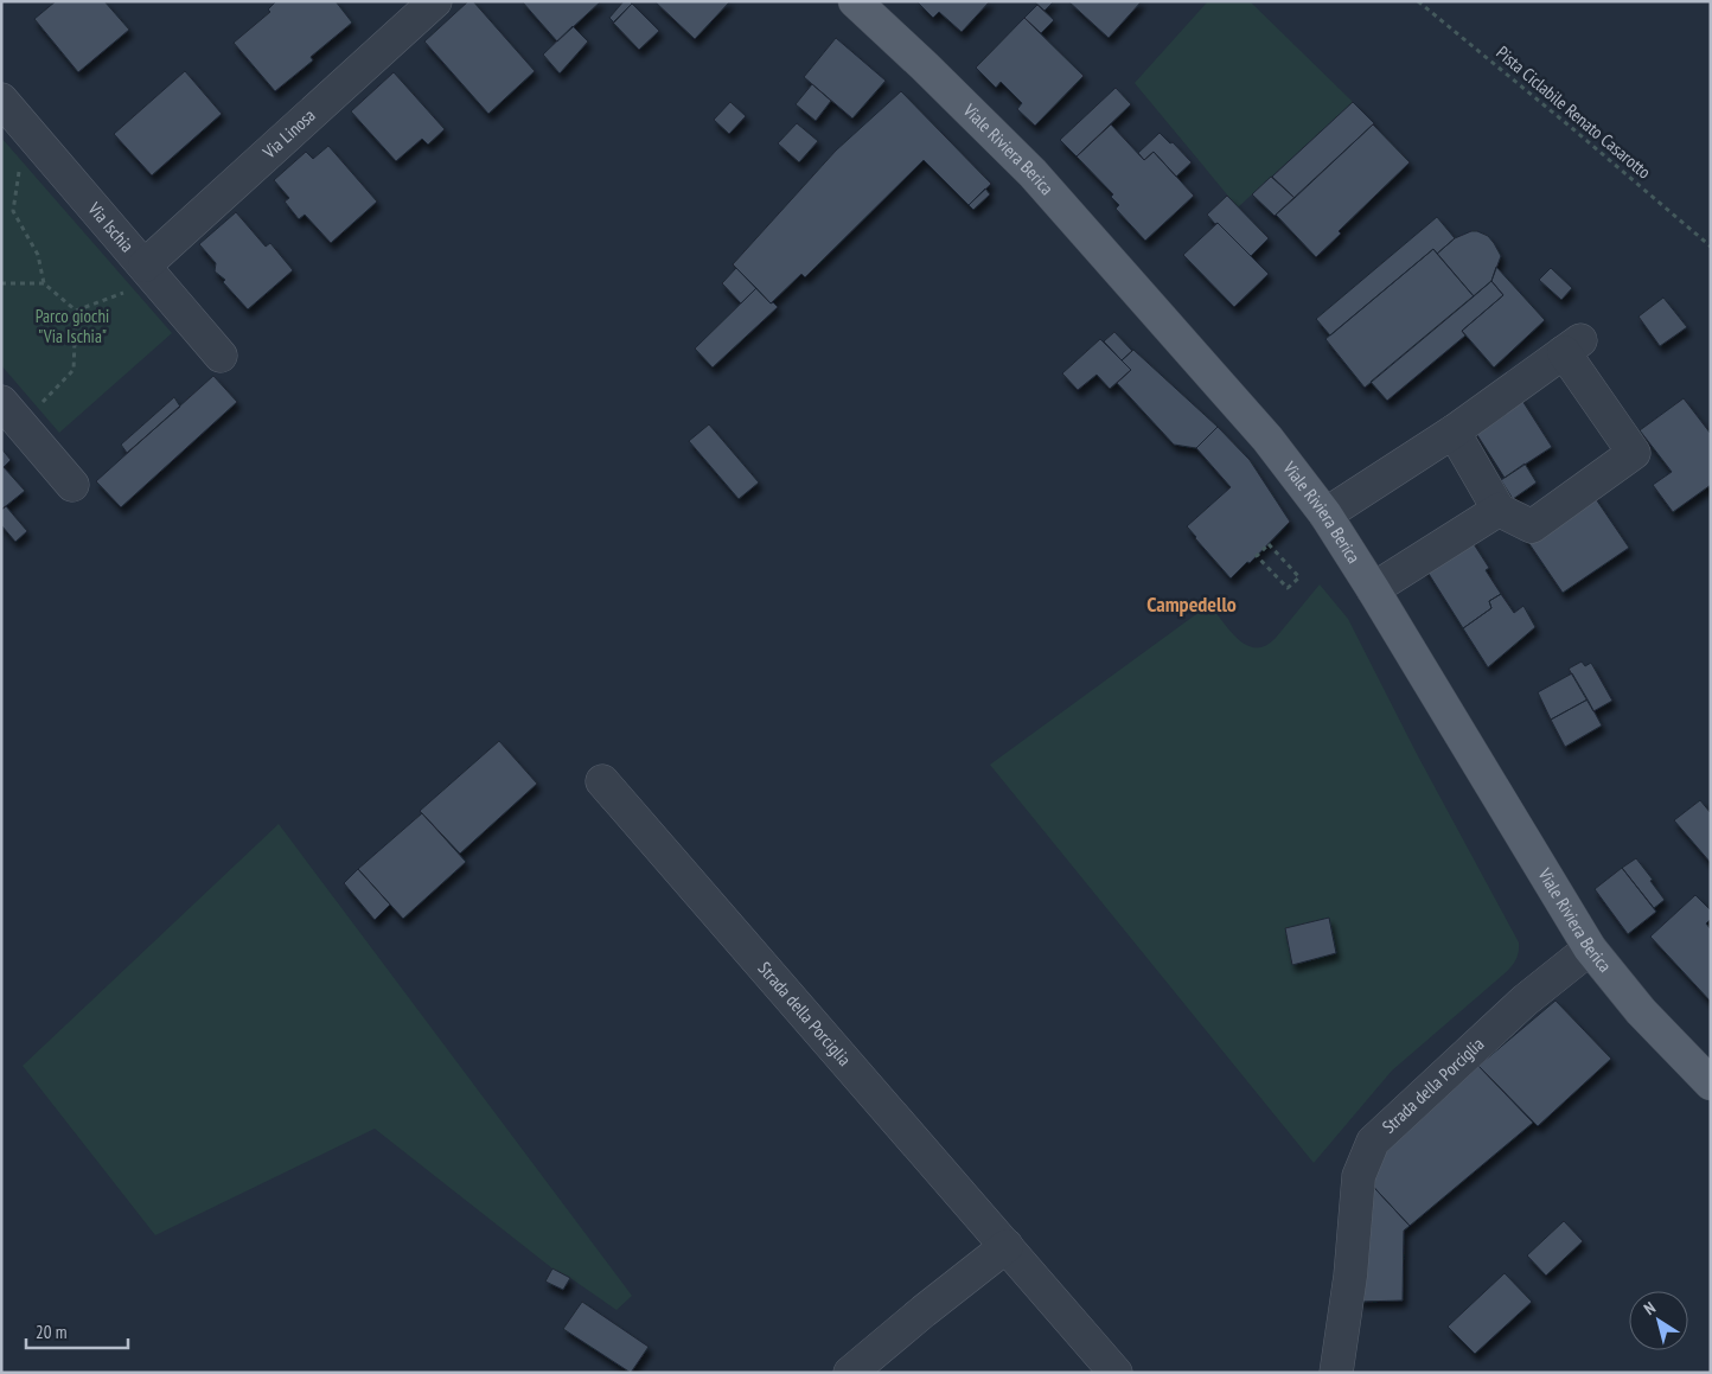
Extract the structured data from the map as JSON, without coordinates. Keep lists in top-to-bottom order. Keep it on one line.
{"streets":{"main road":["Viale Riviera Berica"],"street":["Via Linosa","Via Ischia","Strada della Porciglia"],"path":["Pista Ciclabile Renato Casarotto"]},"crossings":[["Via Linosa","Via Ischia"],["Viale Riviera Berica","Strada della Porciglia"]],"districts":["Campedello"],"parks":["Parco giochi \"Via Ischia\""],"scale_bar":"20 m","north":"top left"}
